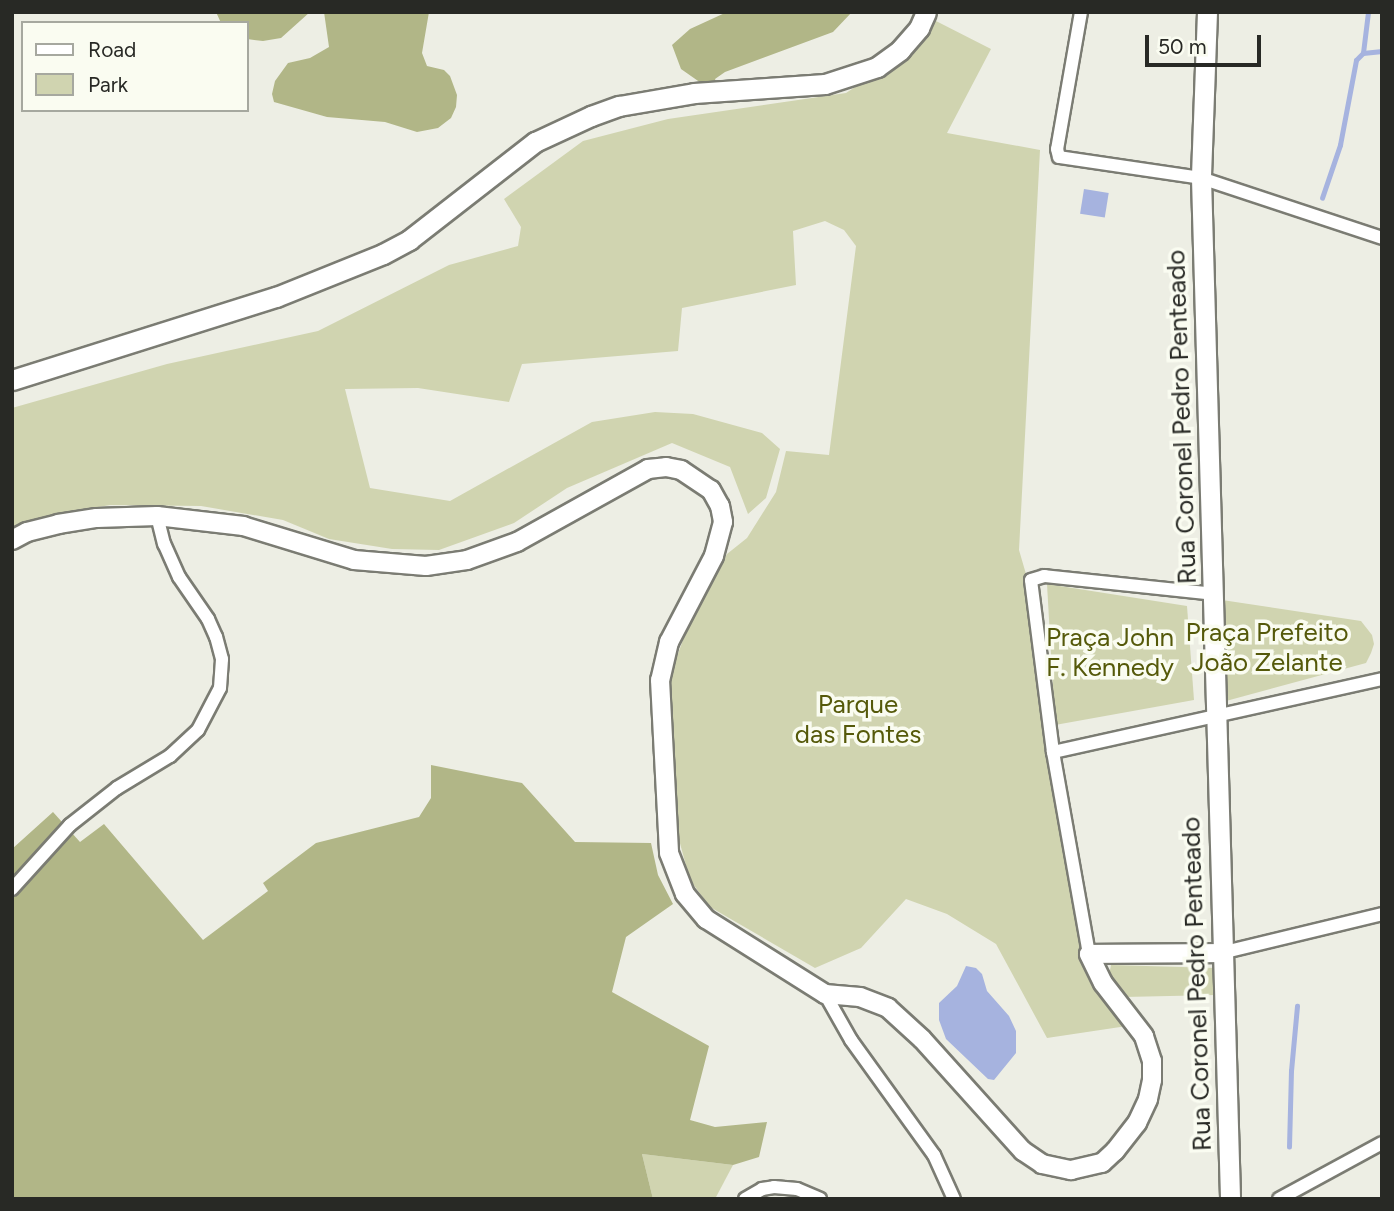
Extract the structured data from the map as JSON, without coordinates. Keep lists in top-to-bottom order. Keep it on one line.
{"streets":{"main road":["Rua Coronel Pedro Penteado"]},"parks":["Praça Prefeito João Zelante","Praça John F. Kennedy","Parque das Fontes"],"legend":["Road","Park"],"scale_bar":"50 m"}
